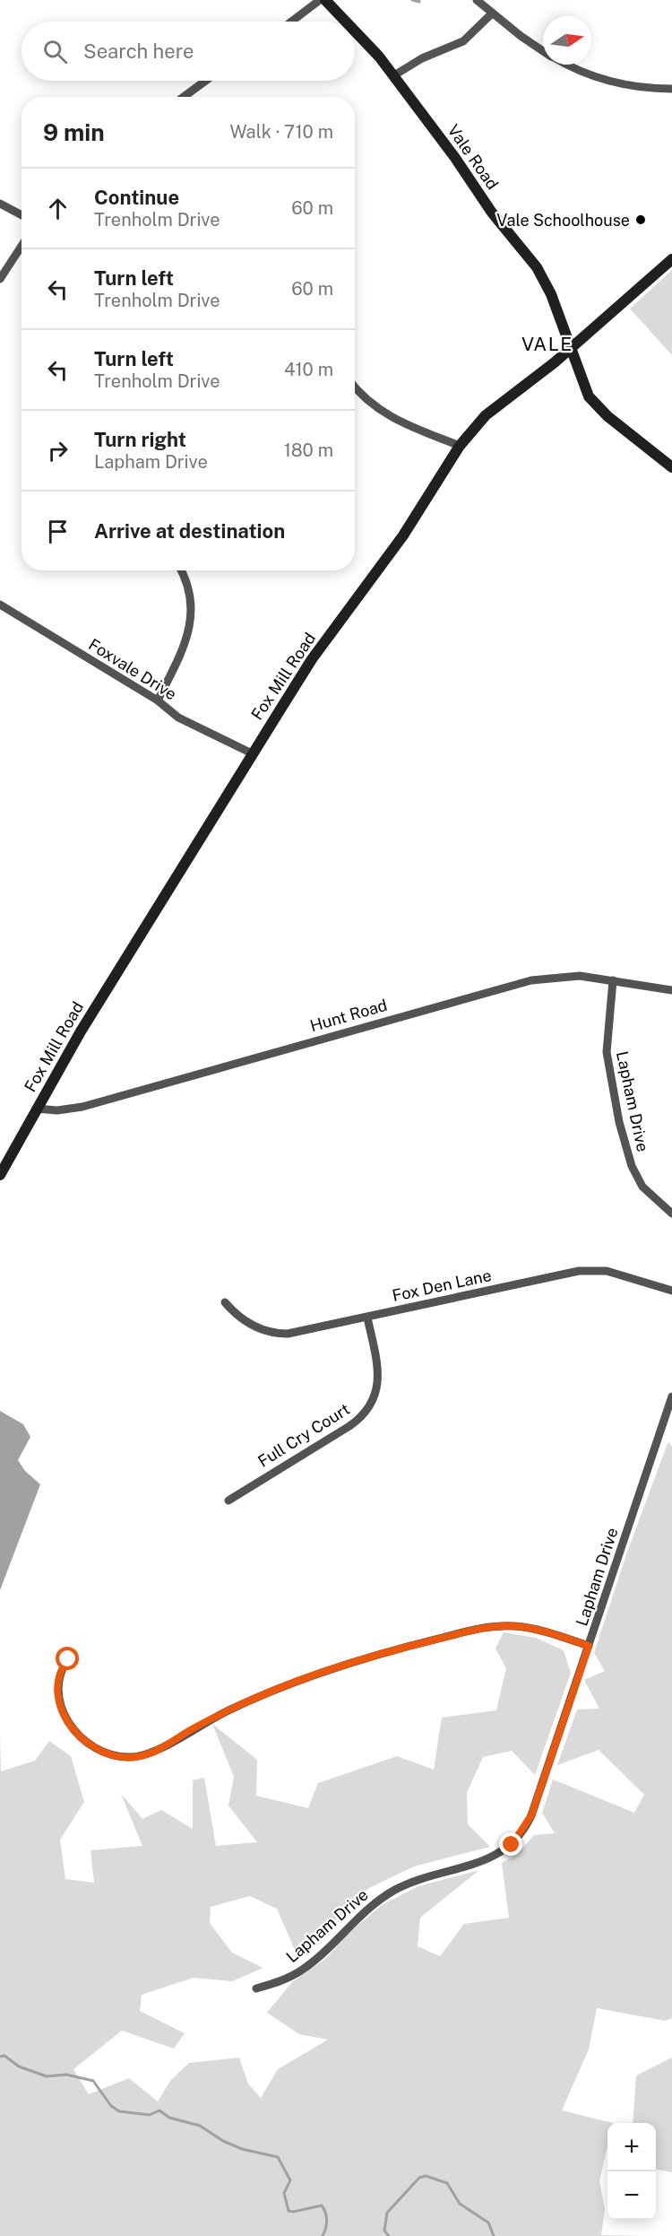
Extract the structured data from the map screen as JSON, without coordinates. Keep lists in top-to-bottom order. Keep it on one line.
{"streets":{"main road":["Vale Road","Fox Mill Road"],"street":["Foxvale Drive","Hunt Road","Lapham Drive","Fox Den Lane","Full Cry Court"]},"crossings":[["Vale Road","Fox Mill Road"],["Foxvale Drive","Fox Mill Road"],["Fox Mill Road","Hunt Road"],["Hunt Road","Lapham Drive"],["Fox Den Lane","Full Cry Court"]],"districts":["VALE"],"places":["Vale Schoolhouse"],"north":"right","page":{"search":"Search here","heading":["9 min","Walk · 710 m"],"list":[["Continue","Trenholm Drive","60 m"],["Turn left","Trenholm Drive","60 m"],["Turn left","Trenholm Drive","410 m"],["Turn right","Lapham Drive","180 m"],"Arrive at destination"],"map_buttons":["+","−"]}}
